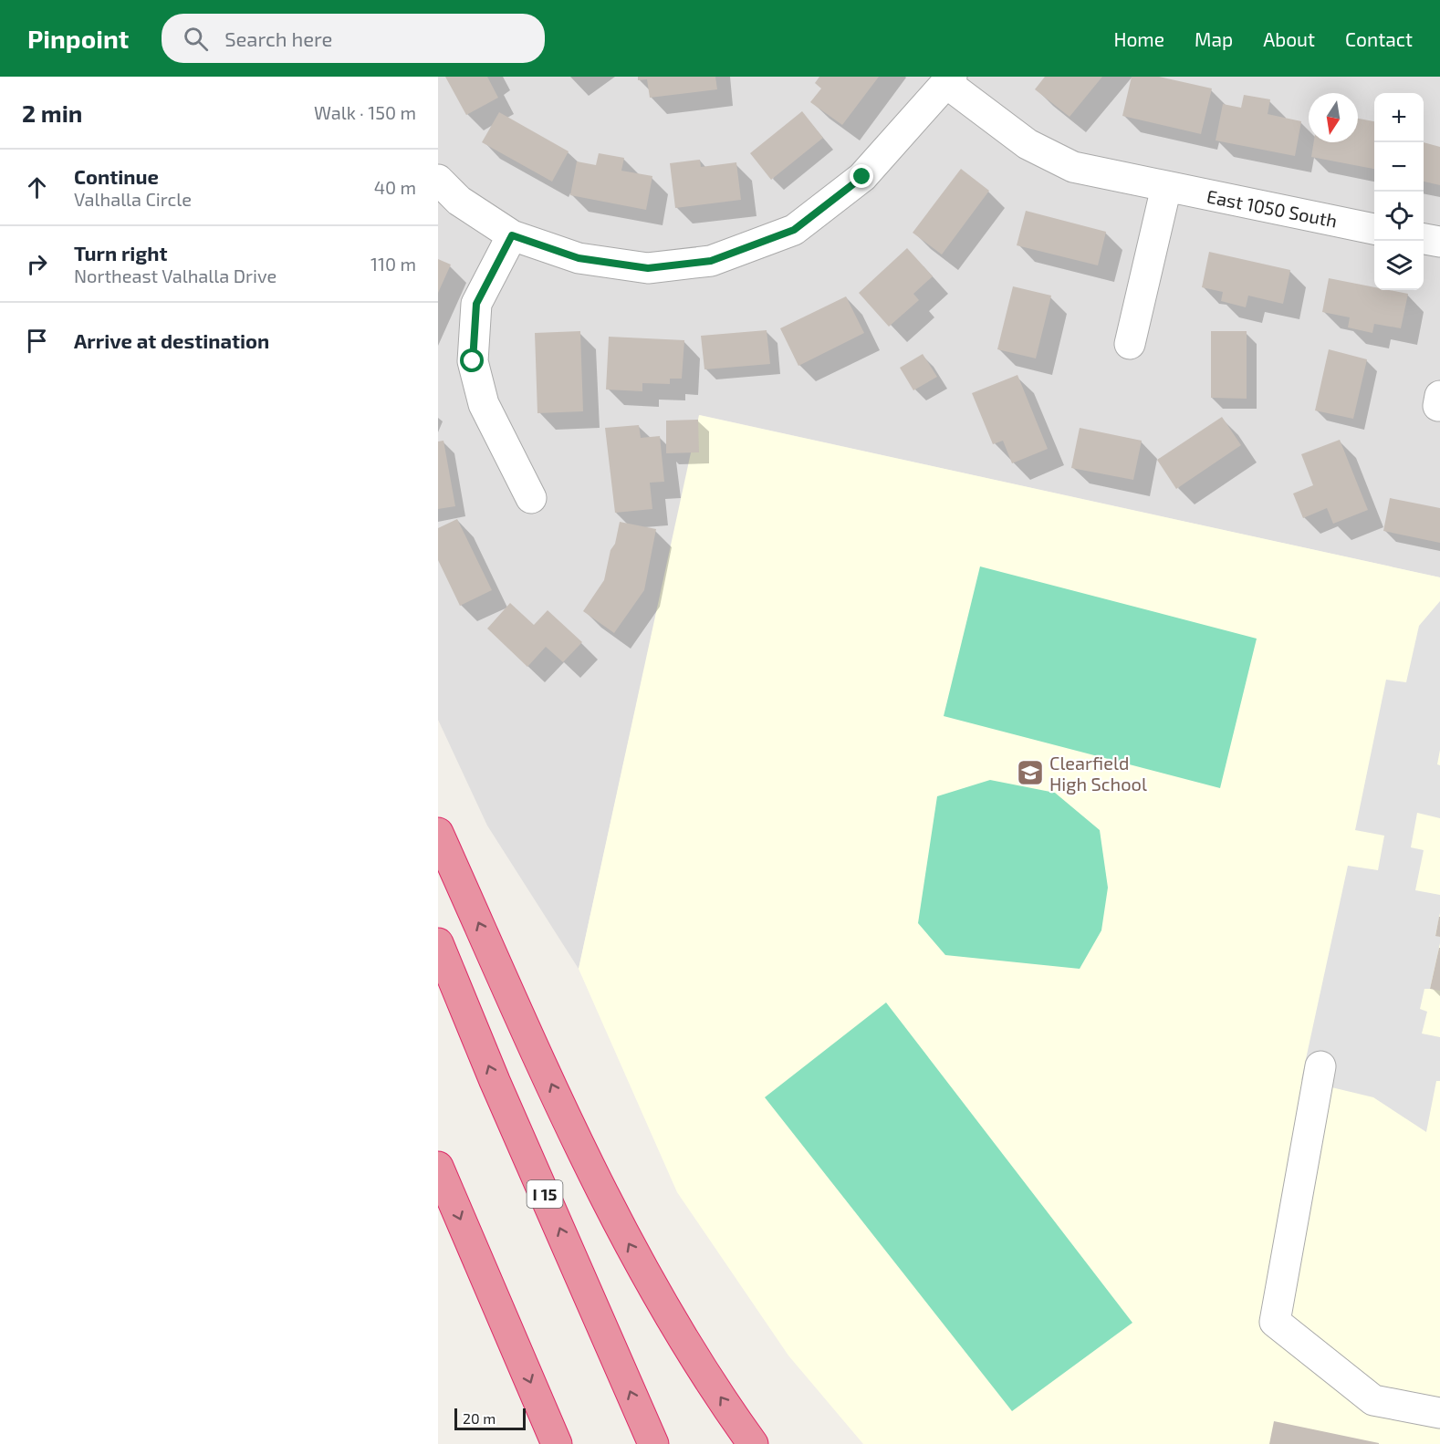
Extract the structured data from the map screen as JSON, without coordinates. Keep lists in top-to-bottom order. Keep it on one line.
{"streets":{"highway":["I 15"],"street":["East 1050 South"]},"places":{"school or university":["Clearfield High School"]},"scale_bar":"20 m","north":"bottom","page":{"header":"Pinpoint","search":"Search here","nav":["Home","Map","About","Contact"],"heading":["2 min","Walk · 150 m"],"map_buttons":["+","−"],"list":[["Continue","Valhalla Circle","40 m"],["Turn right","Northeast Valhalla Drive","110 m"],"Arrive at destination"],"scale":"20 m"}}
